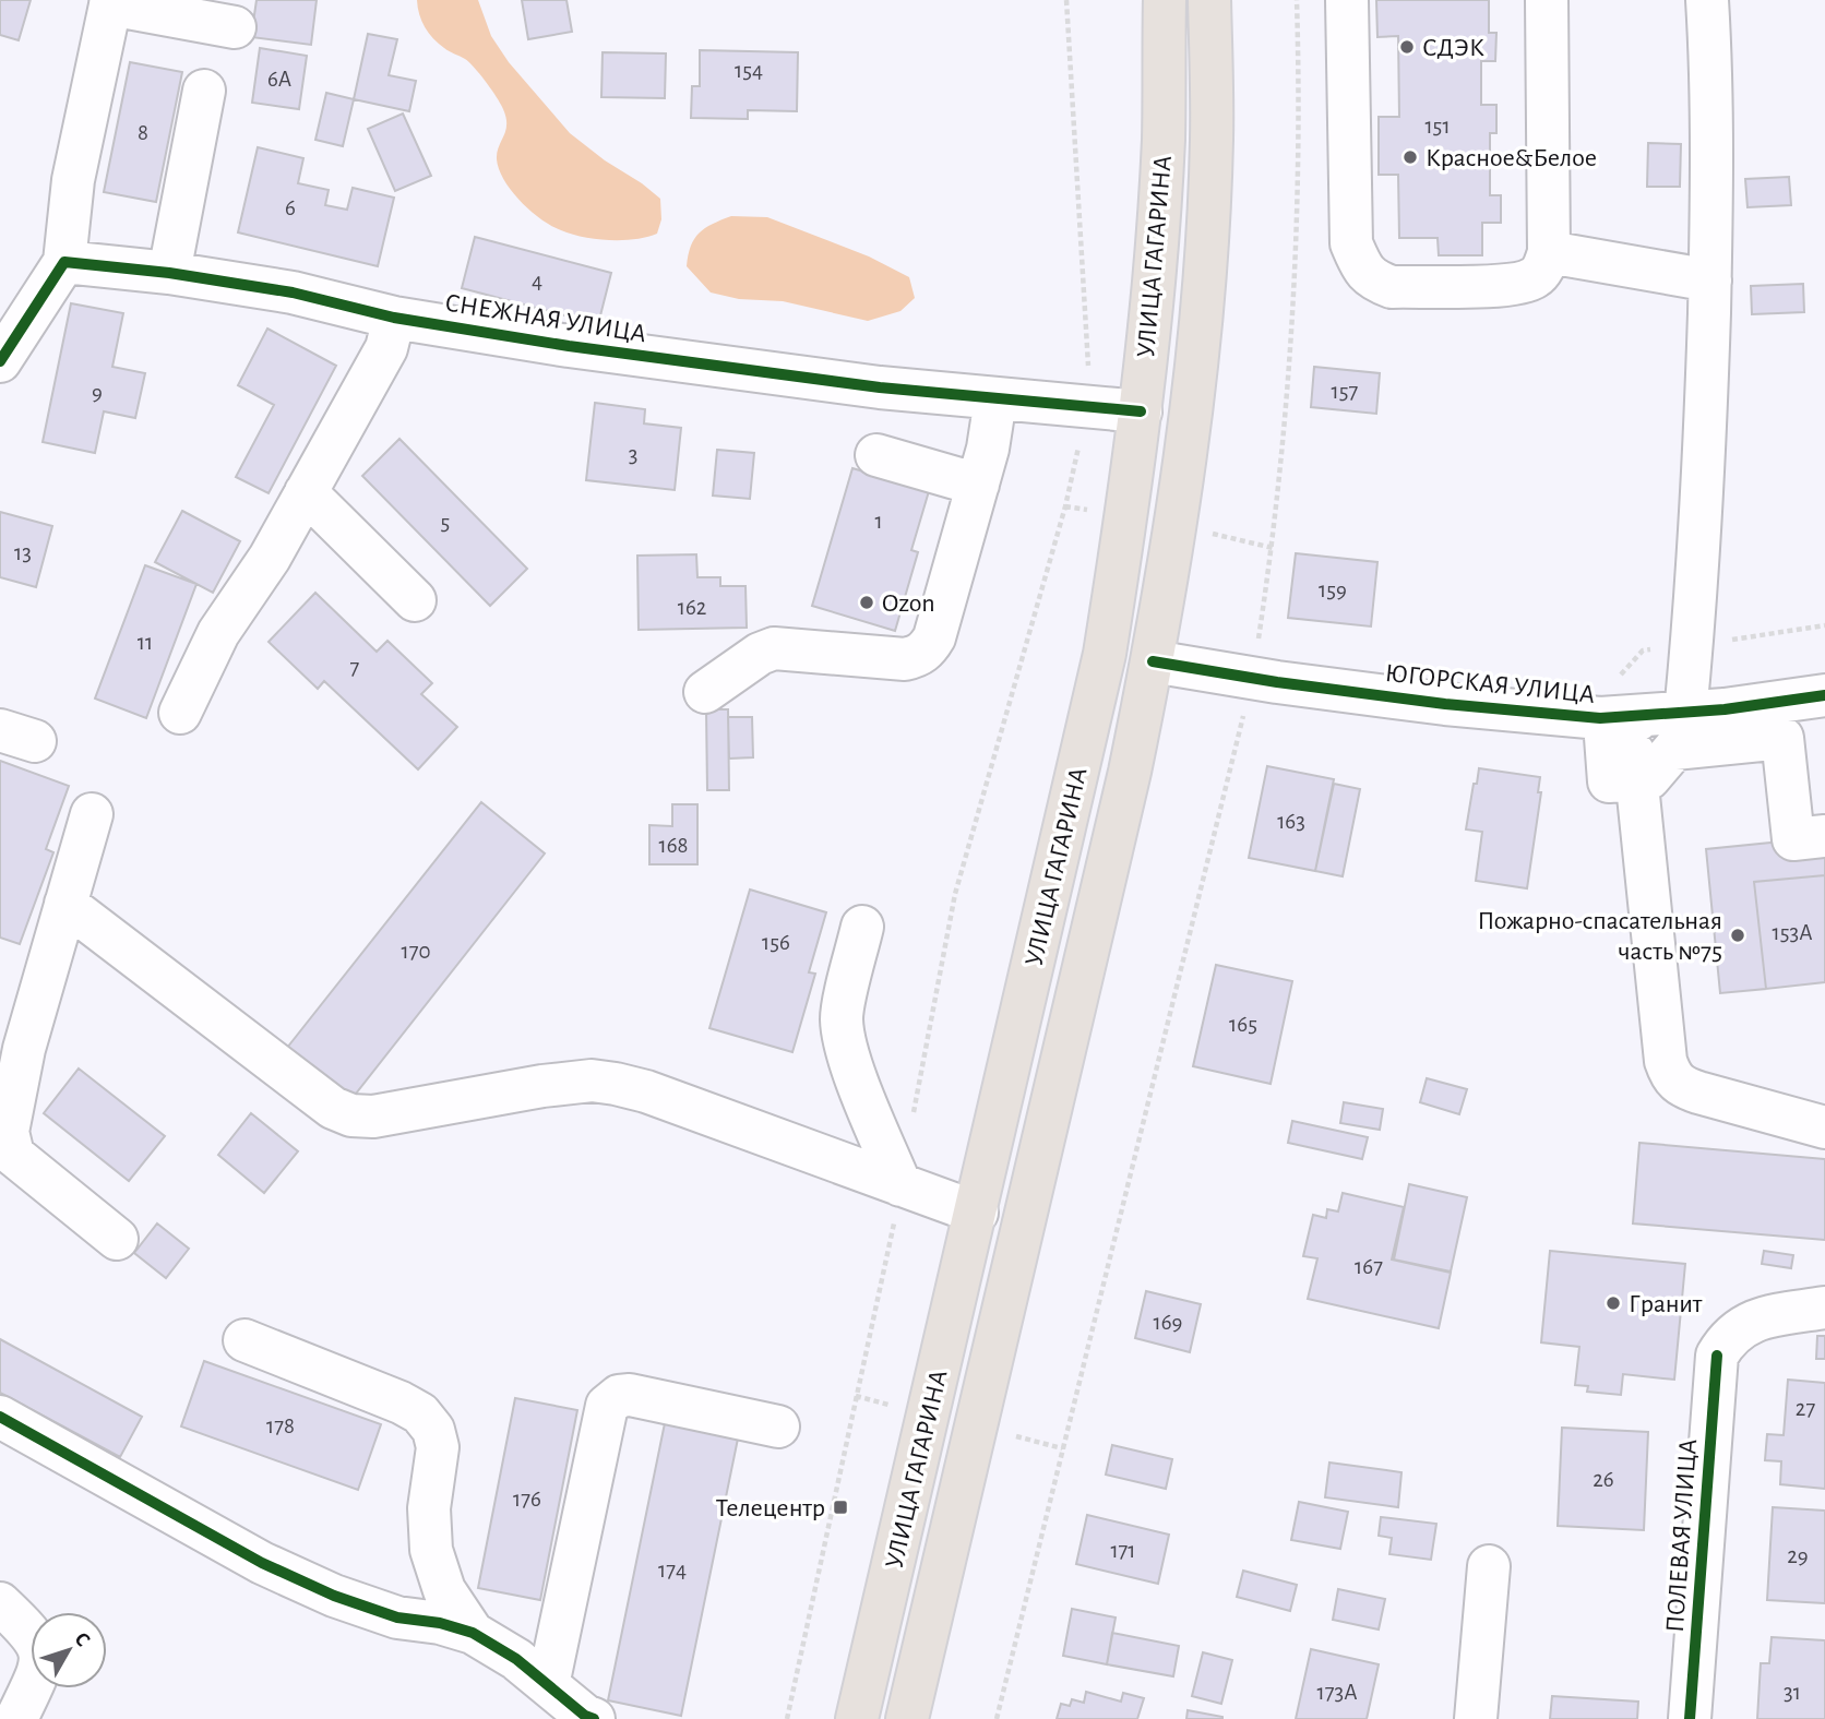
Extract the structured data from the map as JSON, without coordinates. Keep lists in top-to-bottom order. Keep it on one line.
{"streets":{"main road":["УЛИЦА ГАГАРИНА"],"street":["СНЕЖНАЯ УЛИЦА","ЮГОРСКАЯ УЛИЦА","ПОЛЕВАЯ УЛИЦА"]},"crossings":[["УЛИЦА ГАГАРИНА","СНЕЖНАЯ УЛИЦА"],["УЛИЦА ГАГАРИНА","ЮГОРСКАЯ УЛИЦА"]],"places":{"other":["СДЭК","Красное&Белое","Ozon","Пожарно-спасательная часть №75","Гранит"],"transit":["Телецентр"]},"house_numbers":["154","6А","151","8","6","4","157","9","3","1","5","13","159","162","11","7","163","168","153А","156","170","165","167","169","27","178","26","176","171","29","174","173А","31"],"north":"top right"}
